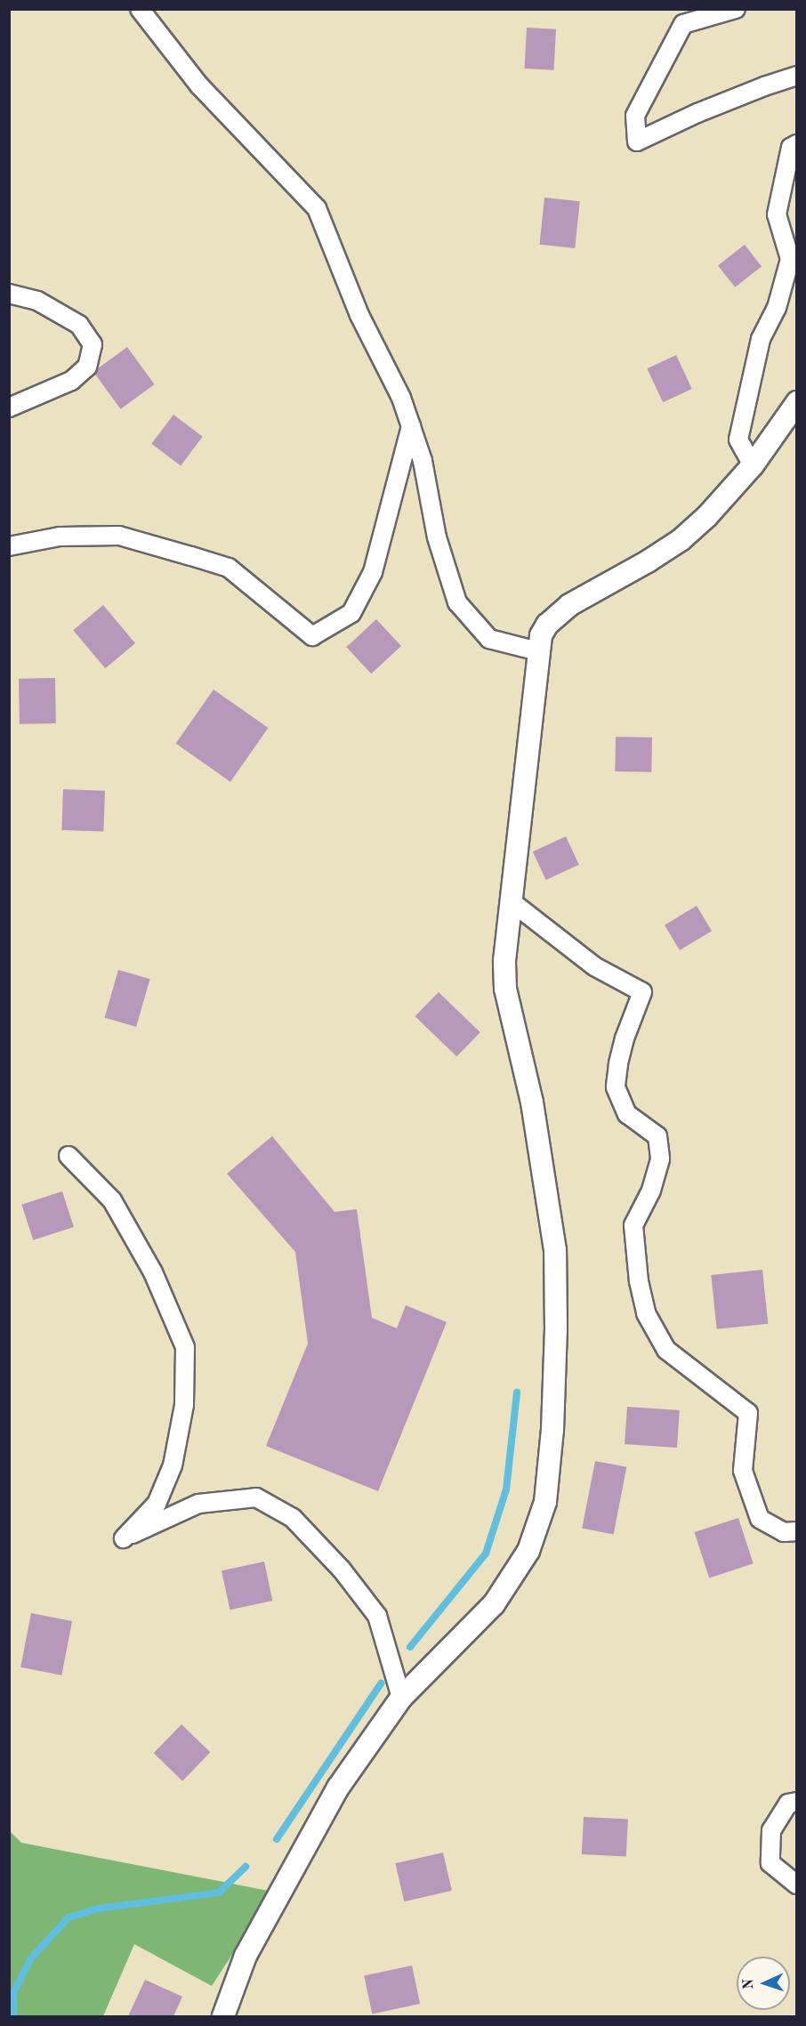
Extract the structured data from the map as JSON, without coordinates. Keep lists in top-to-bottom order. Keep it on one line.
{"north":"left"}
